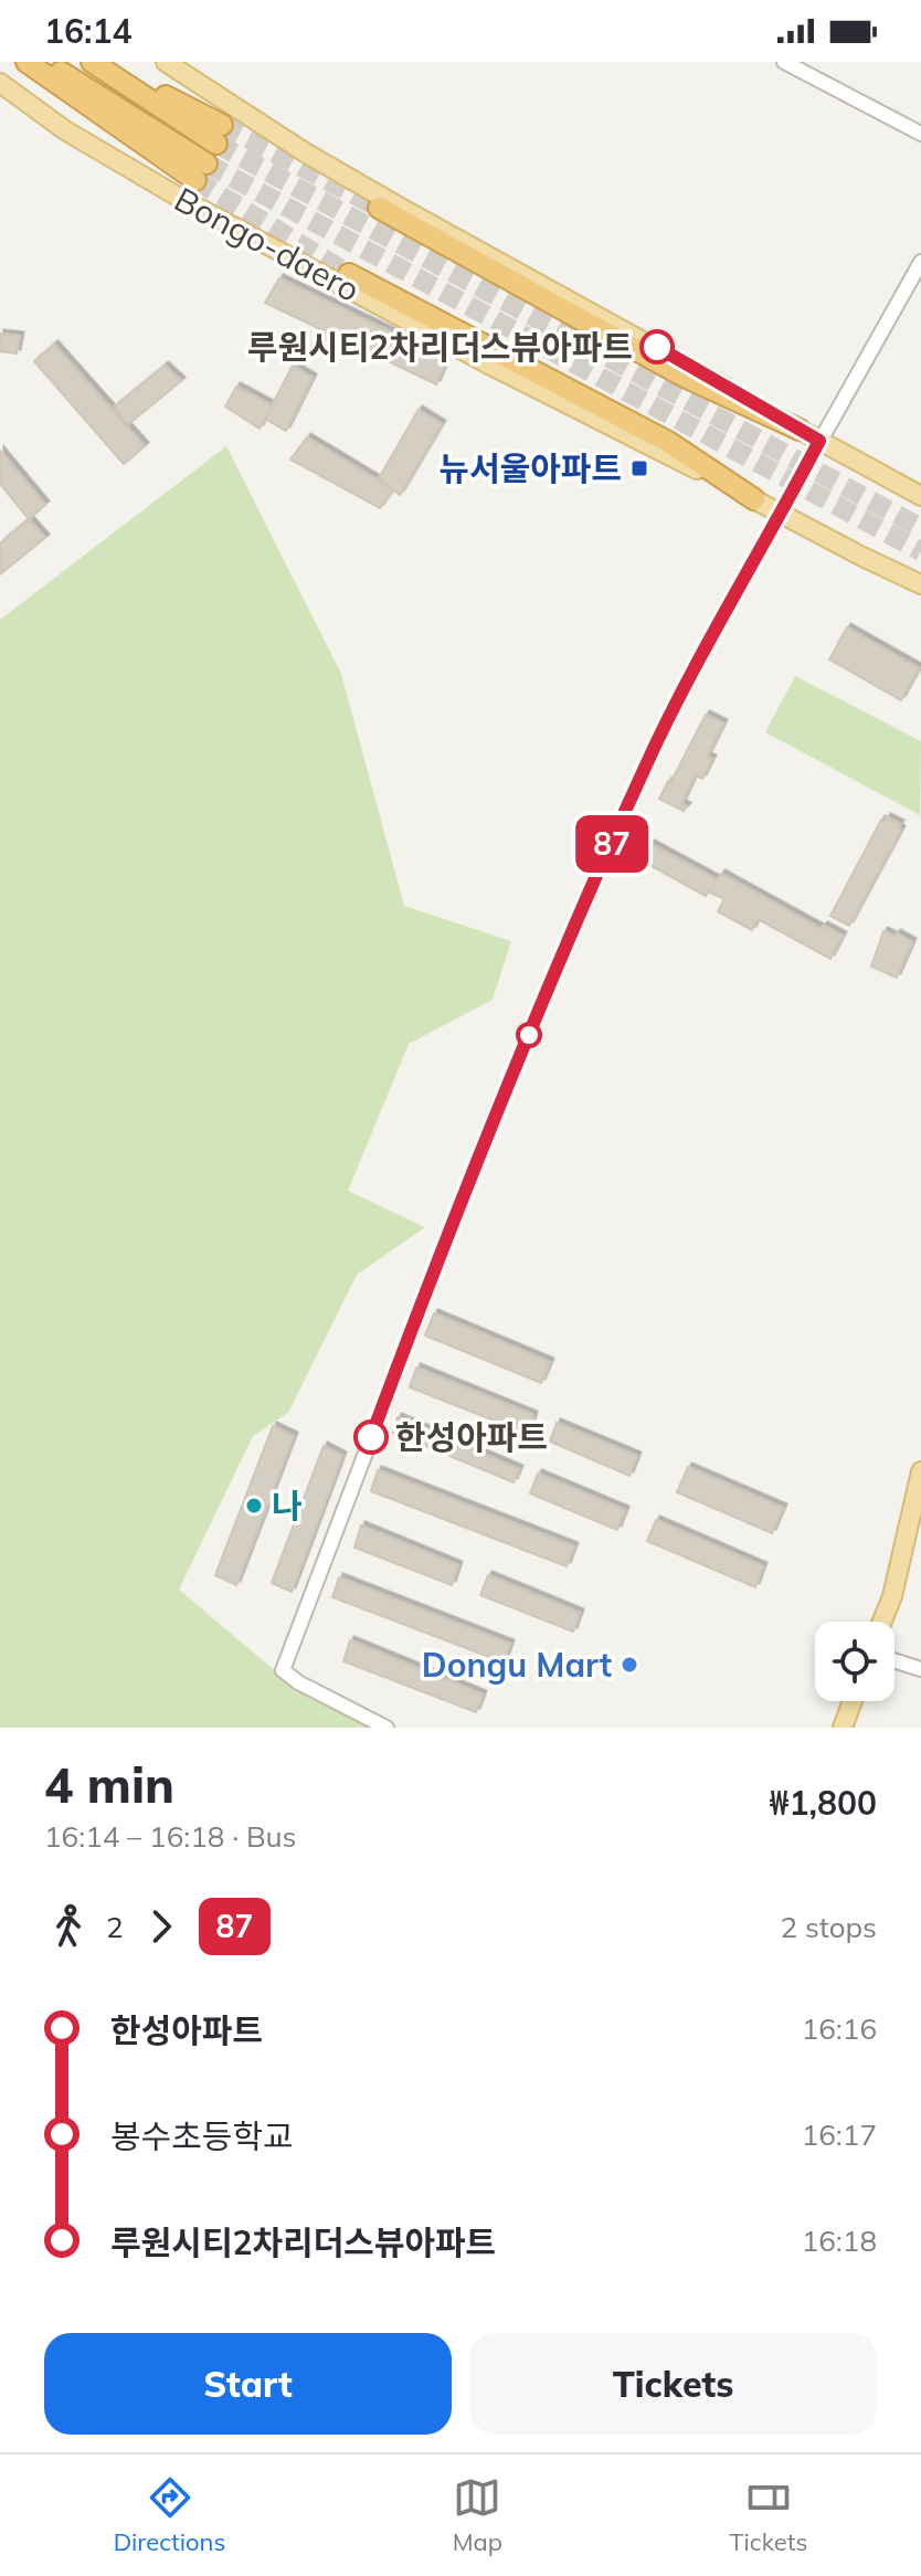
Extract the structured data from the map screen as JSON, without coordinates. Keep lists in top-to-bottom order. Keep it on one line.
{"streets":{"highway":["Bongo-daero"]},"places":{"other":["루원시티2차리더스뷰아파트","한성아파트","나","Dongu Mart"],"transit":["뉴서울아파트"]},"lines":["bus line 87"],"page":{"status":"16:14","on_map":"87","heading":["4 min","16:14 – 16:18 · Bus","₩1,800"],"legs":["2","87","2 stops"],"list":[{"name":"한성아파트","value":"16:16"},{"name":"봉수초등학교","value":"16:17"},{"name":"루원시티2차리더스뷰아파트","value":"16:18"}],"buttons":["Start","Tickets"],"tabs":["Directions","Map","Tickets"]}}
